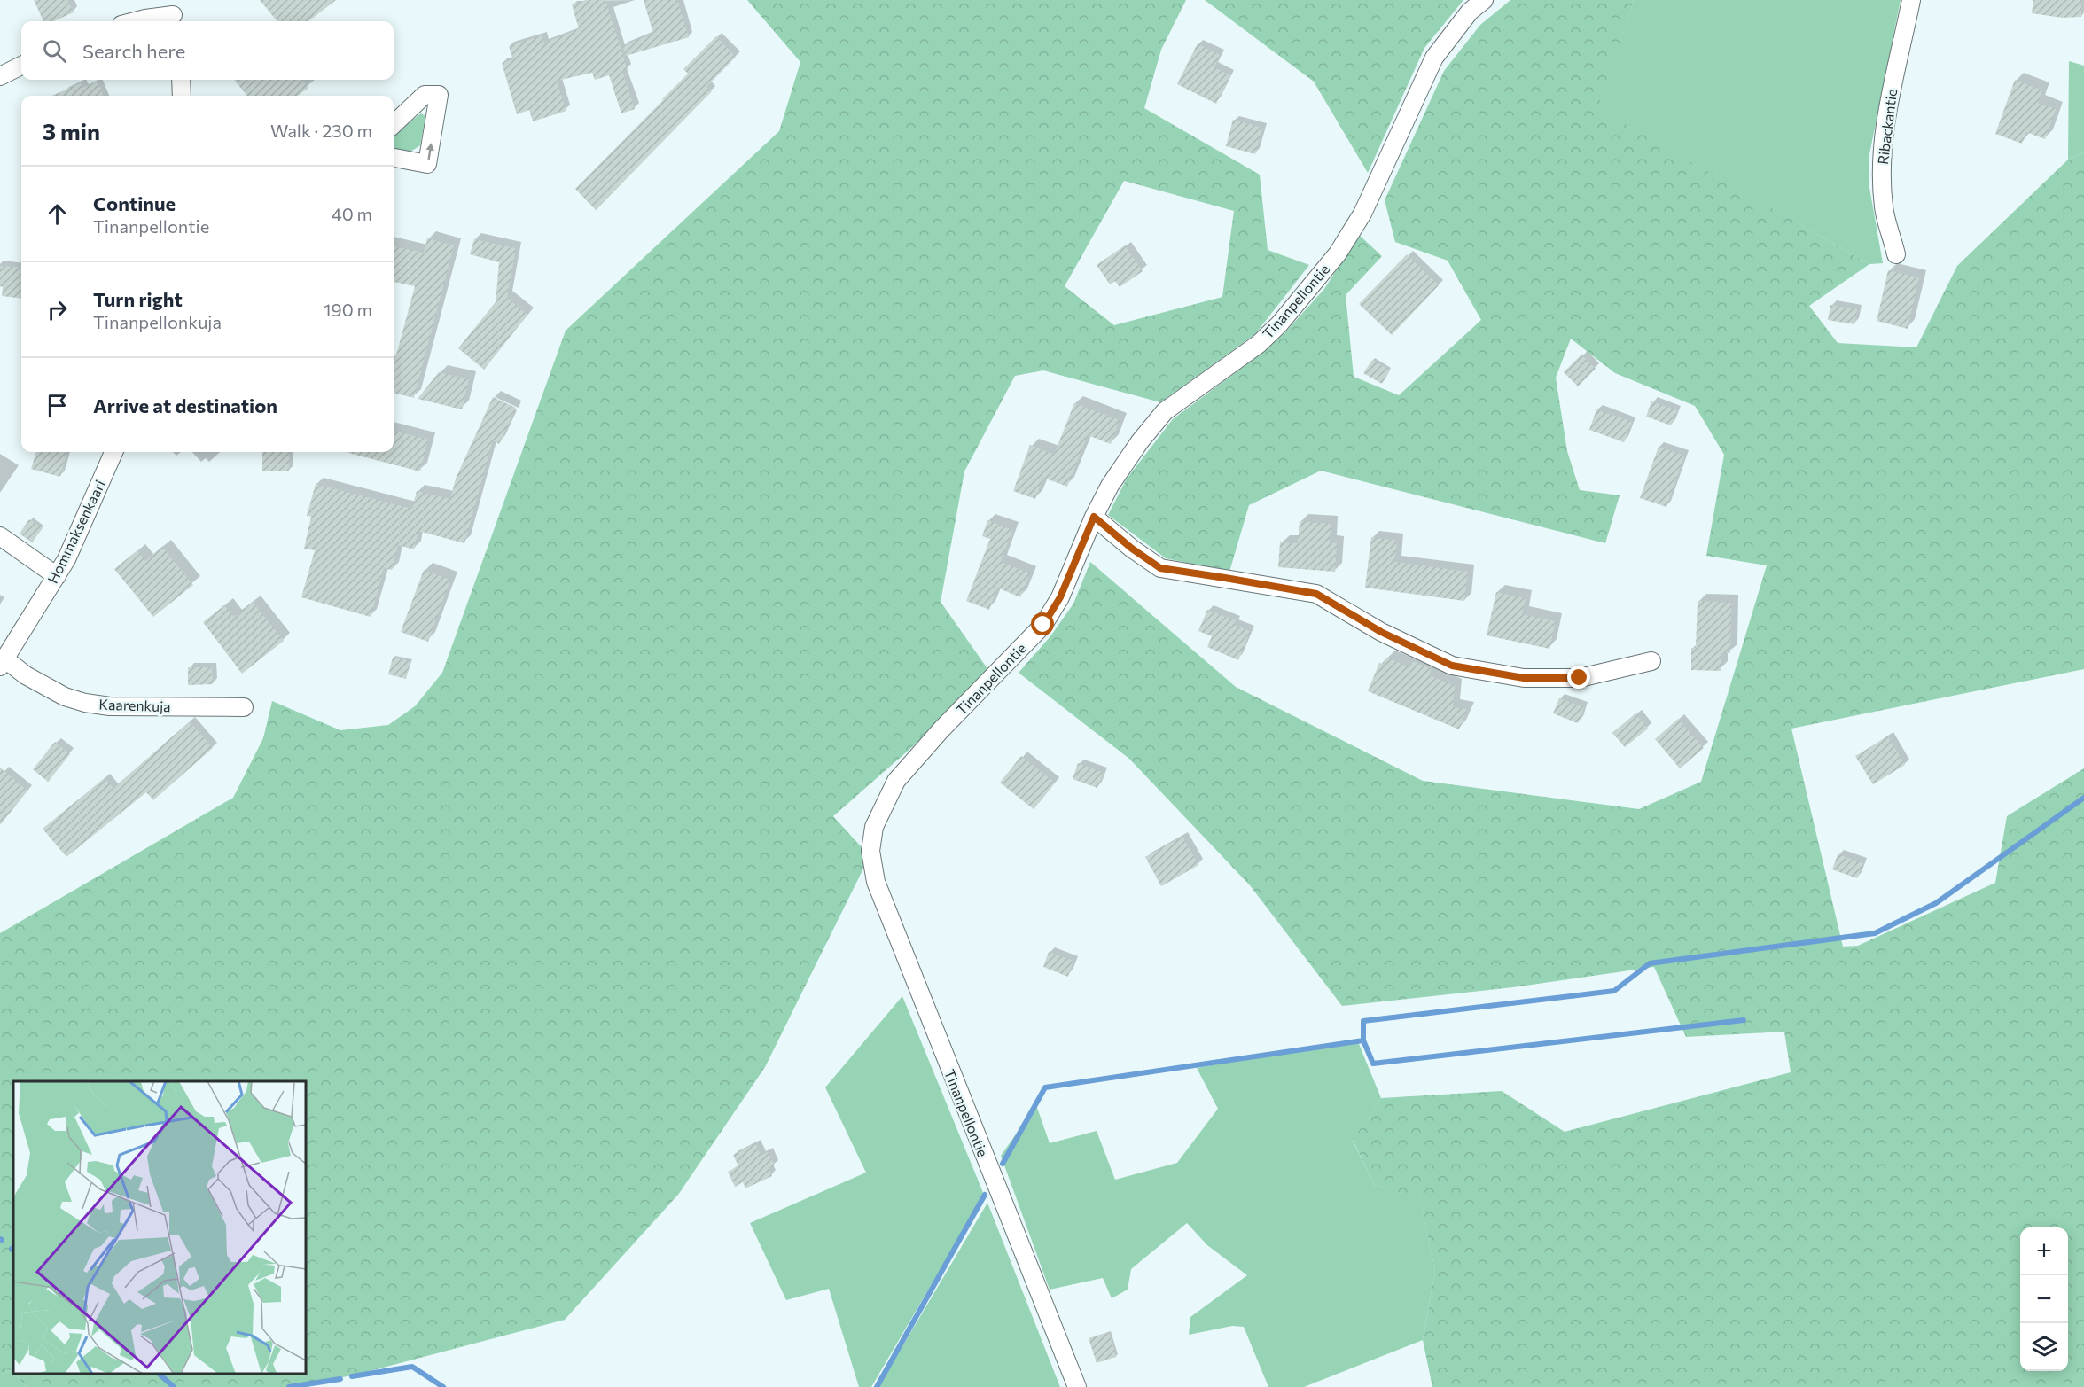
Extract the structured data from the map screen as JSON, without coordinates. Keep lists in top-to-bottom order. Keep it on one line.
{"streets":{"street":["Ribackantie","Tinanpellontie","Hommaksenkaari","Kaarenkuja"]},"crossings":[["Hommaksenkaari","Kaarenkuja"]],"page":{"search":"Search here","heading":["3 min","Walk · 230 m"],"list":[["Continue","Tinanpellontie","40 m"],["Turn right","Tinanpellonkuja","190 m"],"Arrive at destination"],"map_buttons":["+","−"]}}
